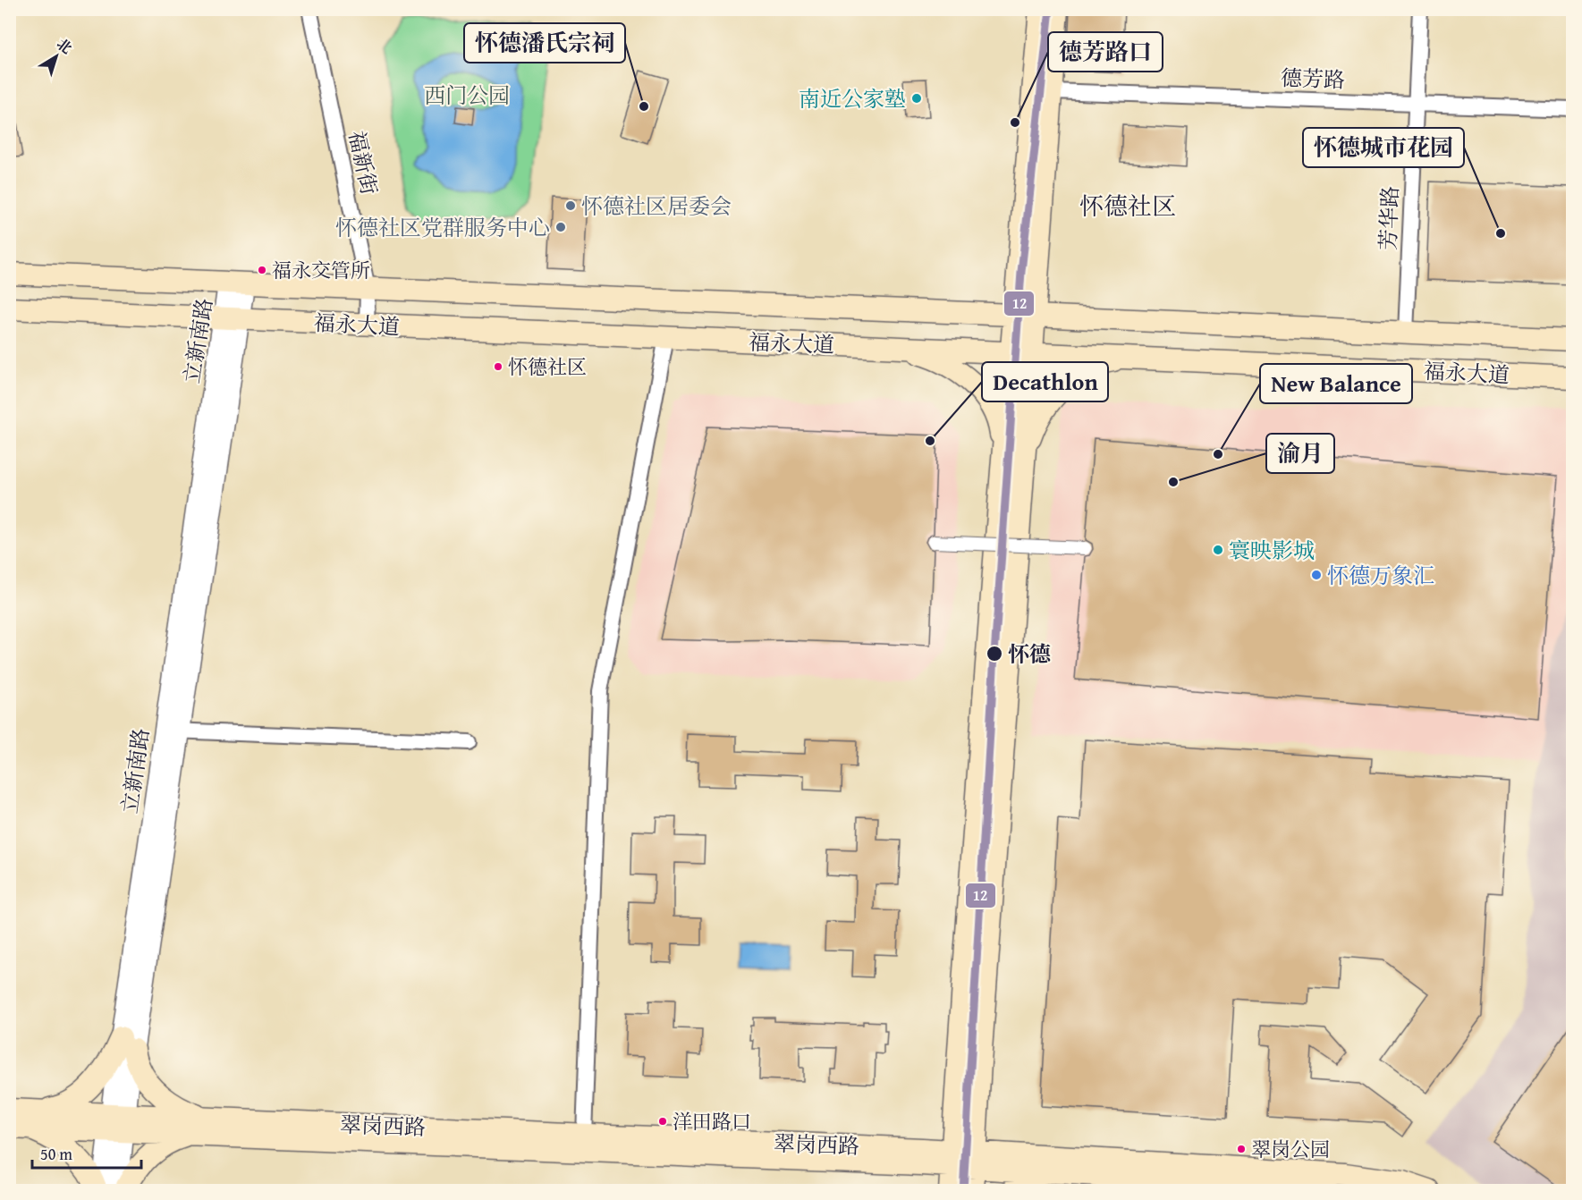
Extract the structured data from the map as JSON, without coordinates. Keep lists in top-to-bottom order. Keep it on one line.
{"streets":{"main road":["福永大道","翠岗西路"],"street":["德芳路","福新街","芳华路","立新南路"]},"crossings":[["德芳路","芳华路"],["福新街","福永大道"],["芳华路","福永大道"],["福永大道","立新南路"],["立新南路","翠岗西路"]],"districts":["怀德社区"],"parks":["西门公园"],"places":["南近公家塾","怀德潘氏宗祠","德芳路口","怀德社区居委会","怀德社区党群服务中心","怀德城市花园","福永交管所","怀德社区","Decathlon","New Balance","渝月","寰映影城","怀德万象汇","怀德","洋田路口","翠岗公园"],"lines":["transit line 12"],"scale_bar":"50 m","north":"top right"}
